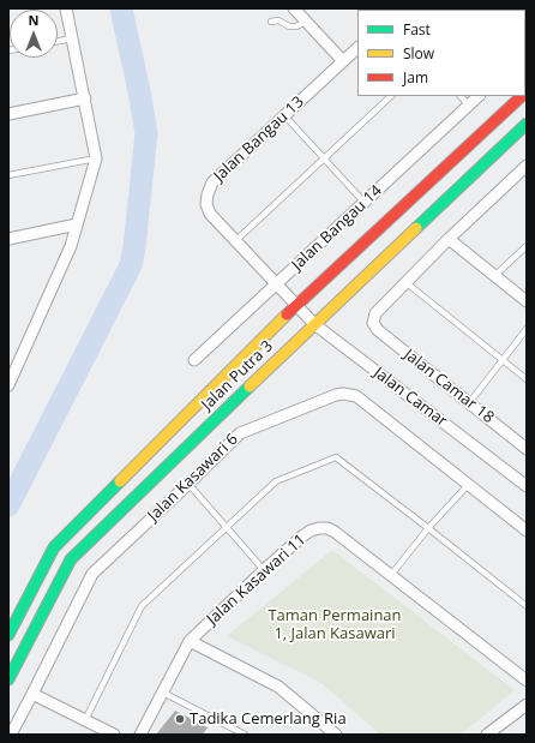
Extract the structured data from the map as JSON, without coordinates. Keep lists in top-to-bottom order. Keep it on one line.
{"streets":{"street":["Jalan Bangau 13","Jalan Bangau 14","Jalan Putra 3","Jalan Camar 18","Jalan Camar","Jalan Kasawari 6","Jalan Kasawari 11"]},"crossings":[["Jalan Bangau 13","Jalan Bangau 14"],["Jalan Bangau 13","Jalan Putra 3"],["Jalan Bangau 13","Jalan Camar"],["Jalan Putra 3","Jalan Camar"]],"parks":["Taman Permainan 1, Jalan Kasawari"],"places":["Tadika Cemerlang Ria"],"legend":["Fast","Slow","Jam"],"north":"top"}
